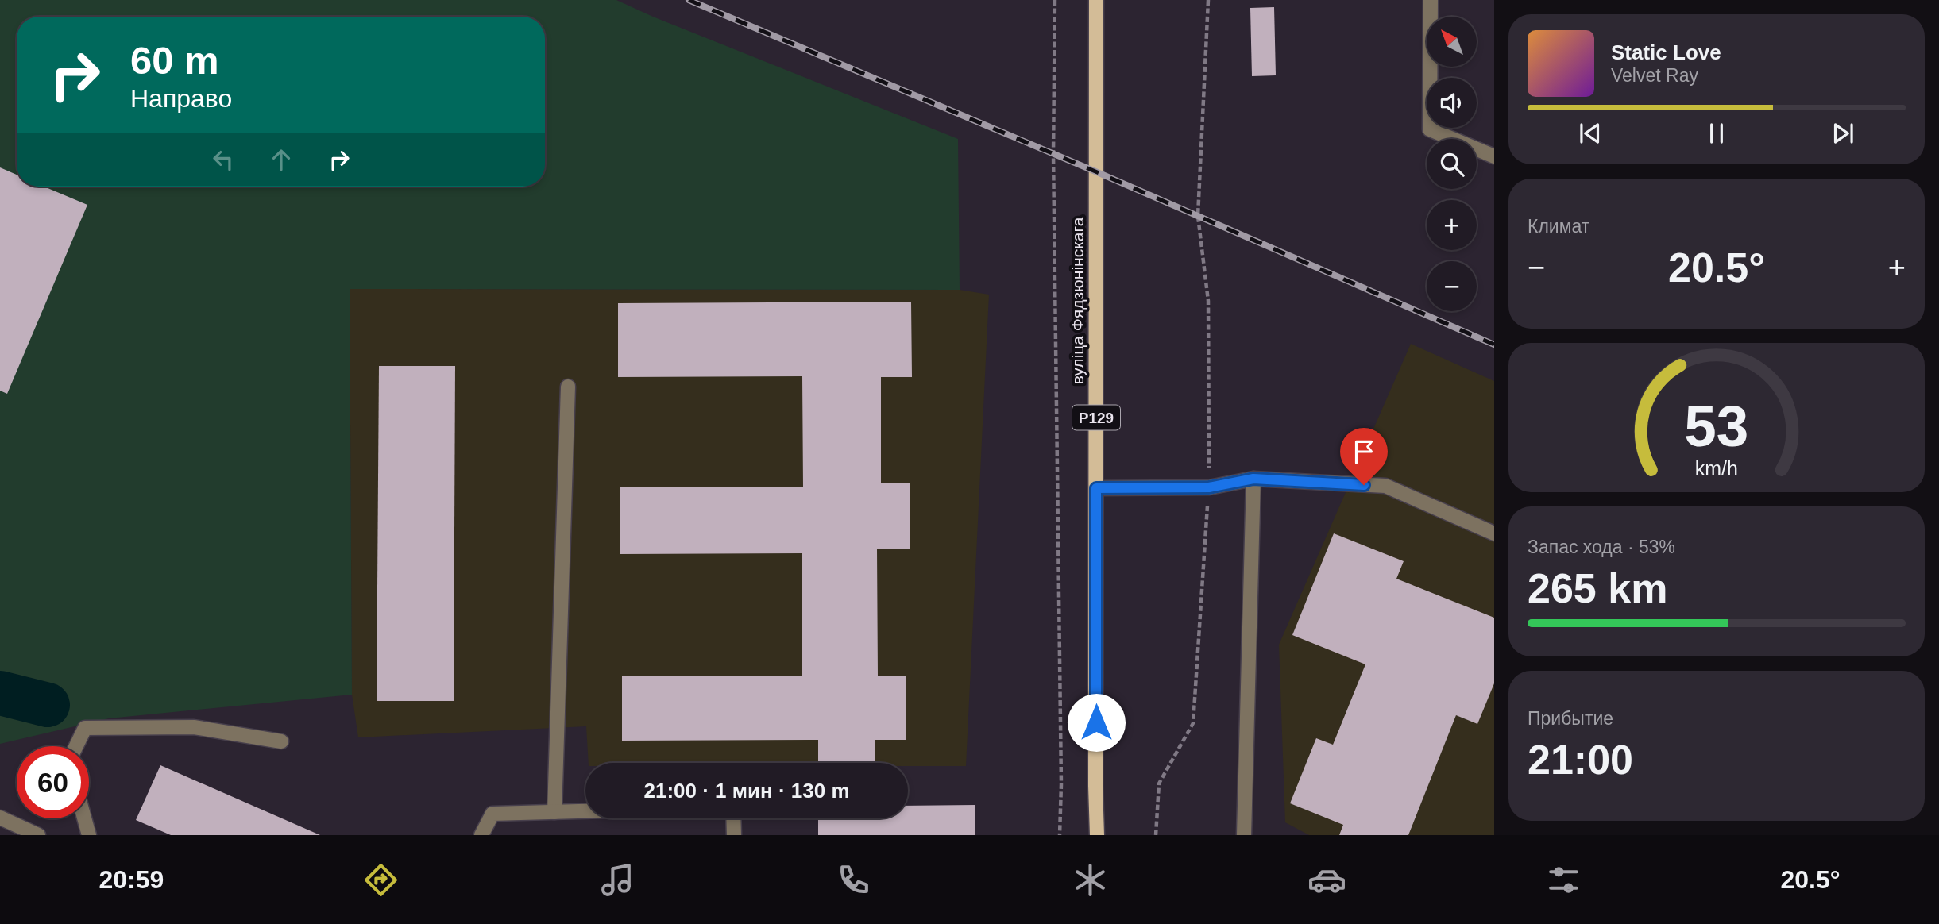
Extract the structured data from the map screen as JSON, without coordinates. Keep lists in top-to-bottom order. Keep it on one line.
{"streets":{"main road":["вуліца Фядзюнінскага","Р129"]},"north":"top left","page":{"map_buttons":["+","−"],"turn":["60 m","Направо"],"song":["Static Love","Velvet Ray"],"tile":["Климат",["Запас хода · 53%","265 km"],["Прибытие","21:00"]],"heat":["−","20.5°","+"],"limit":"60","trip":"21:00 · 1 мин · 130 m","tabs":["20:59","20.5°"],"gauge":["53","km/h"]}}
